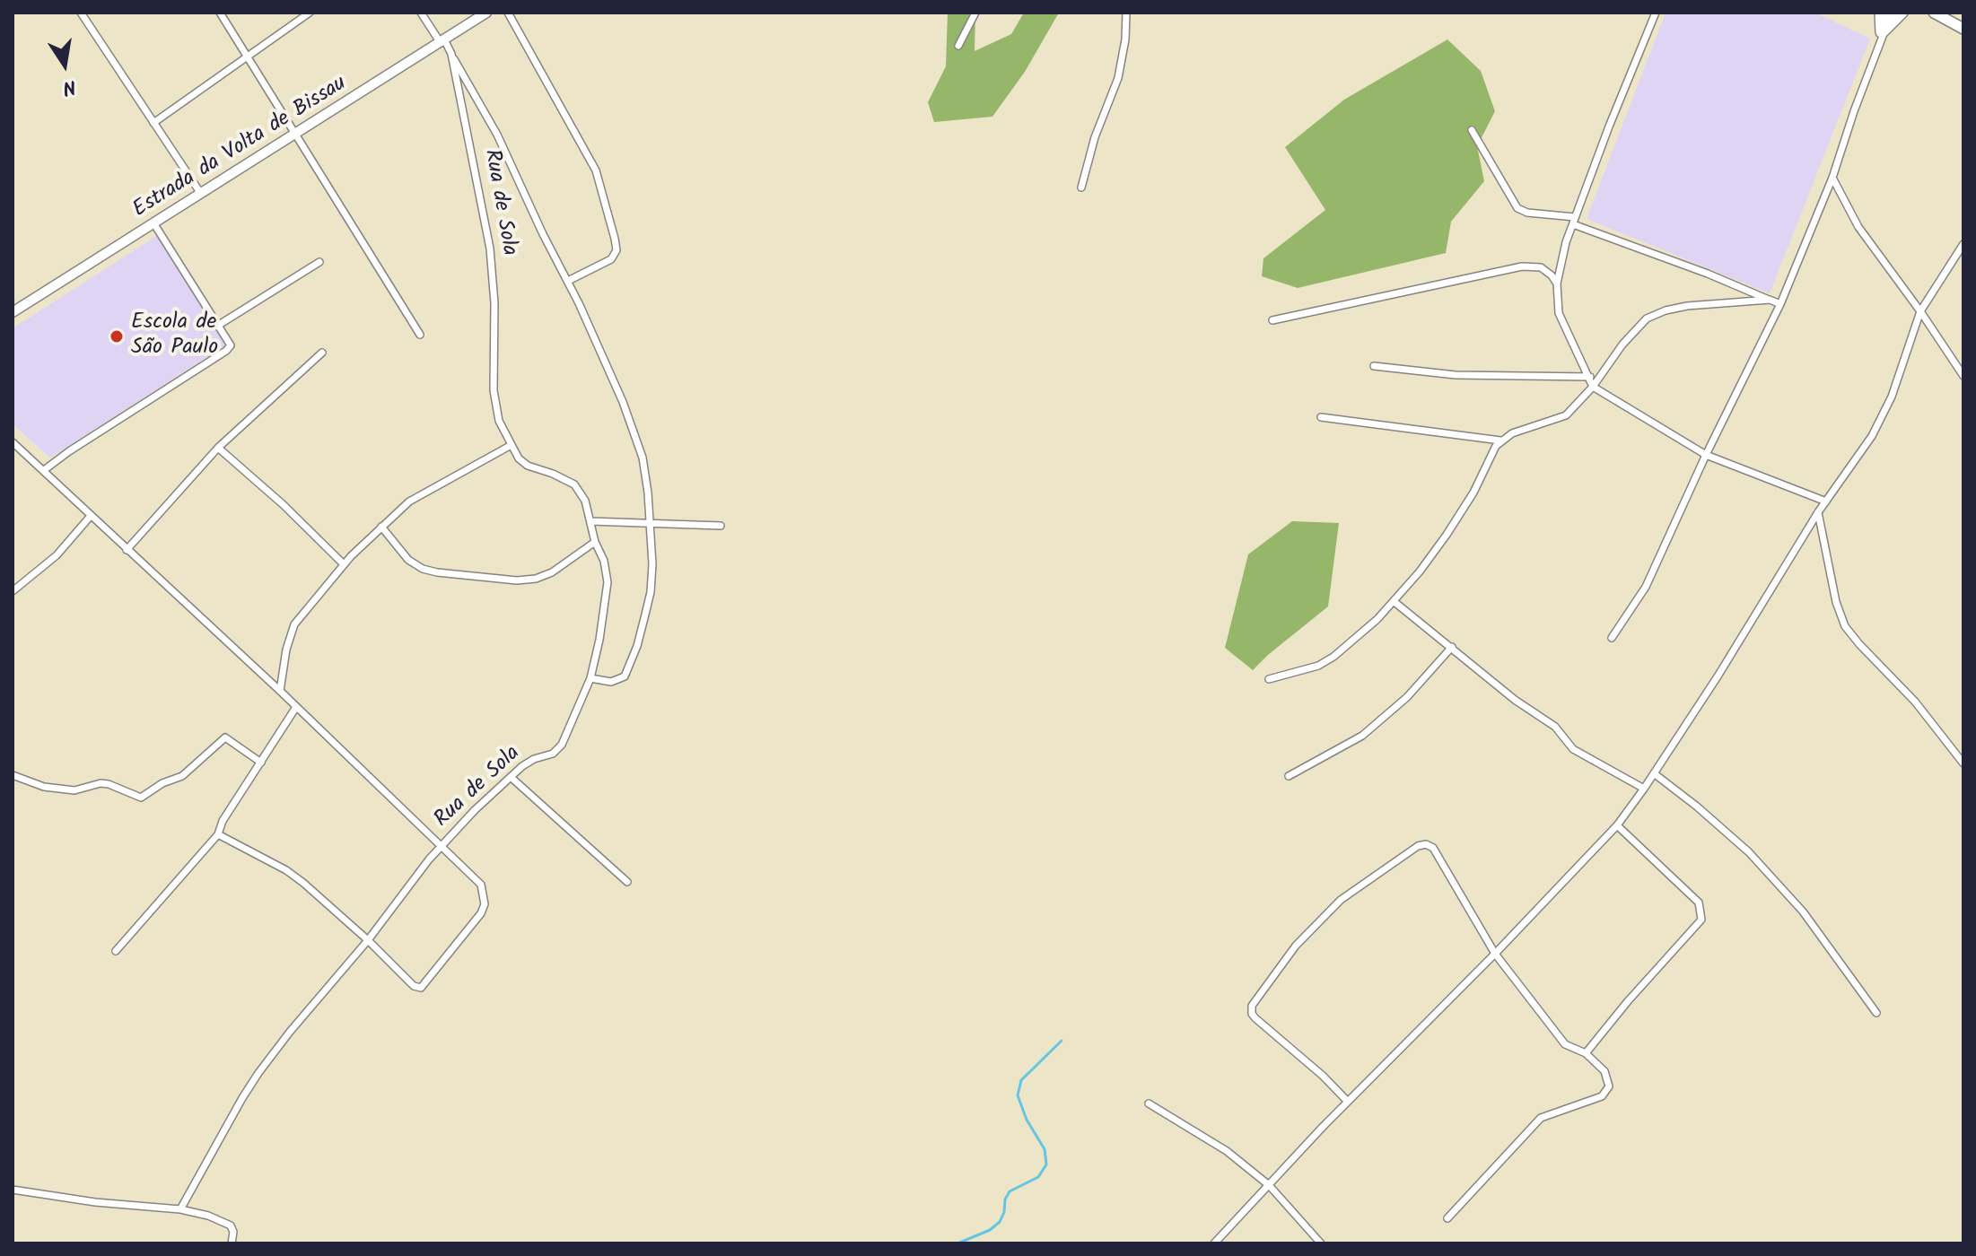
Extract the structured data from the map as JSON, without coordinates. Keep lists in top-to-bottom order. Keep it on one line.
{"streets":{"main road":["Estrada da Volta de Bissau"],"street":["Rua de Sola"]},"crossings":[["Estrada da Volta de Bissau","Rua de Sola"]],"places":["Escola de São Paulo"],"north":"bottom"}
